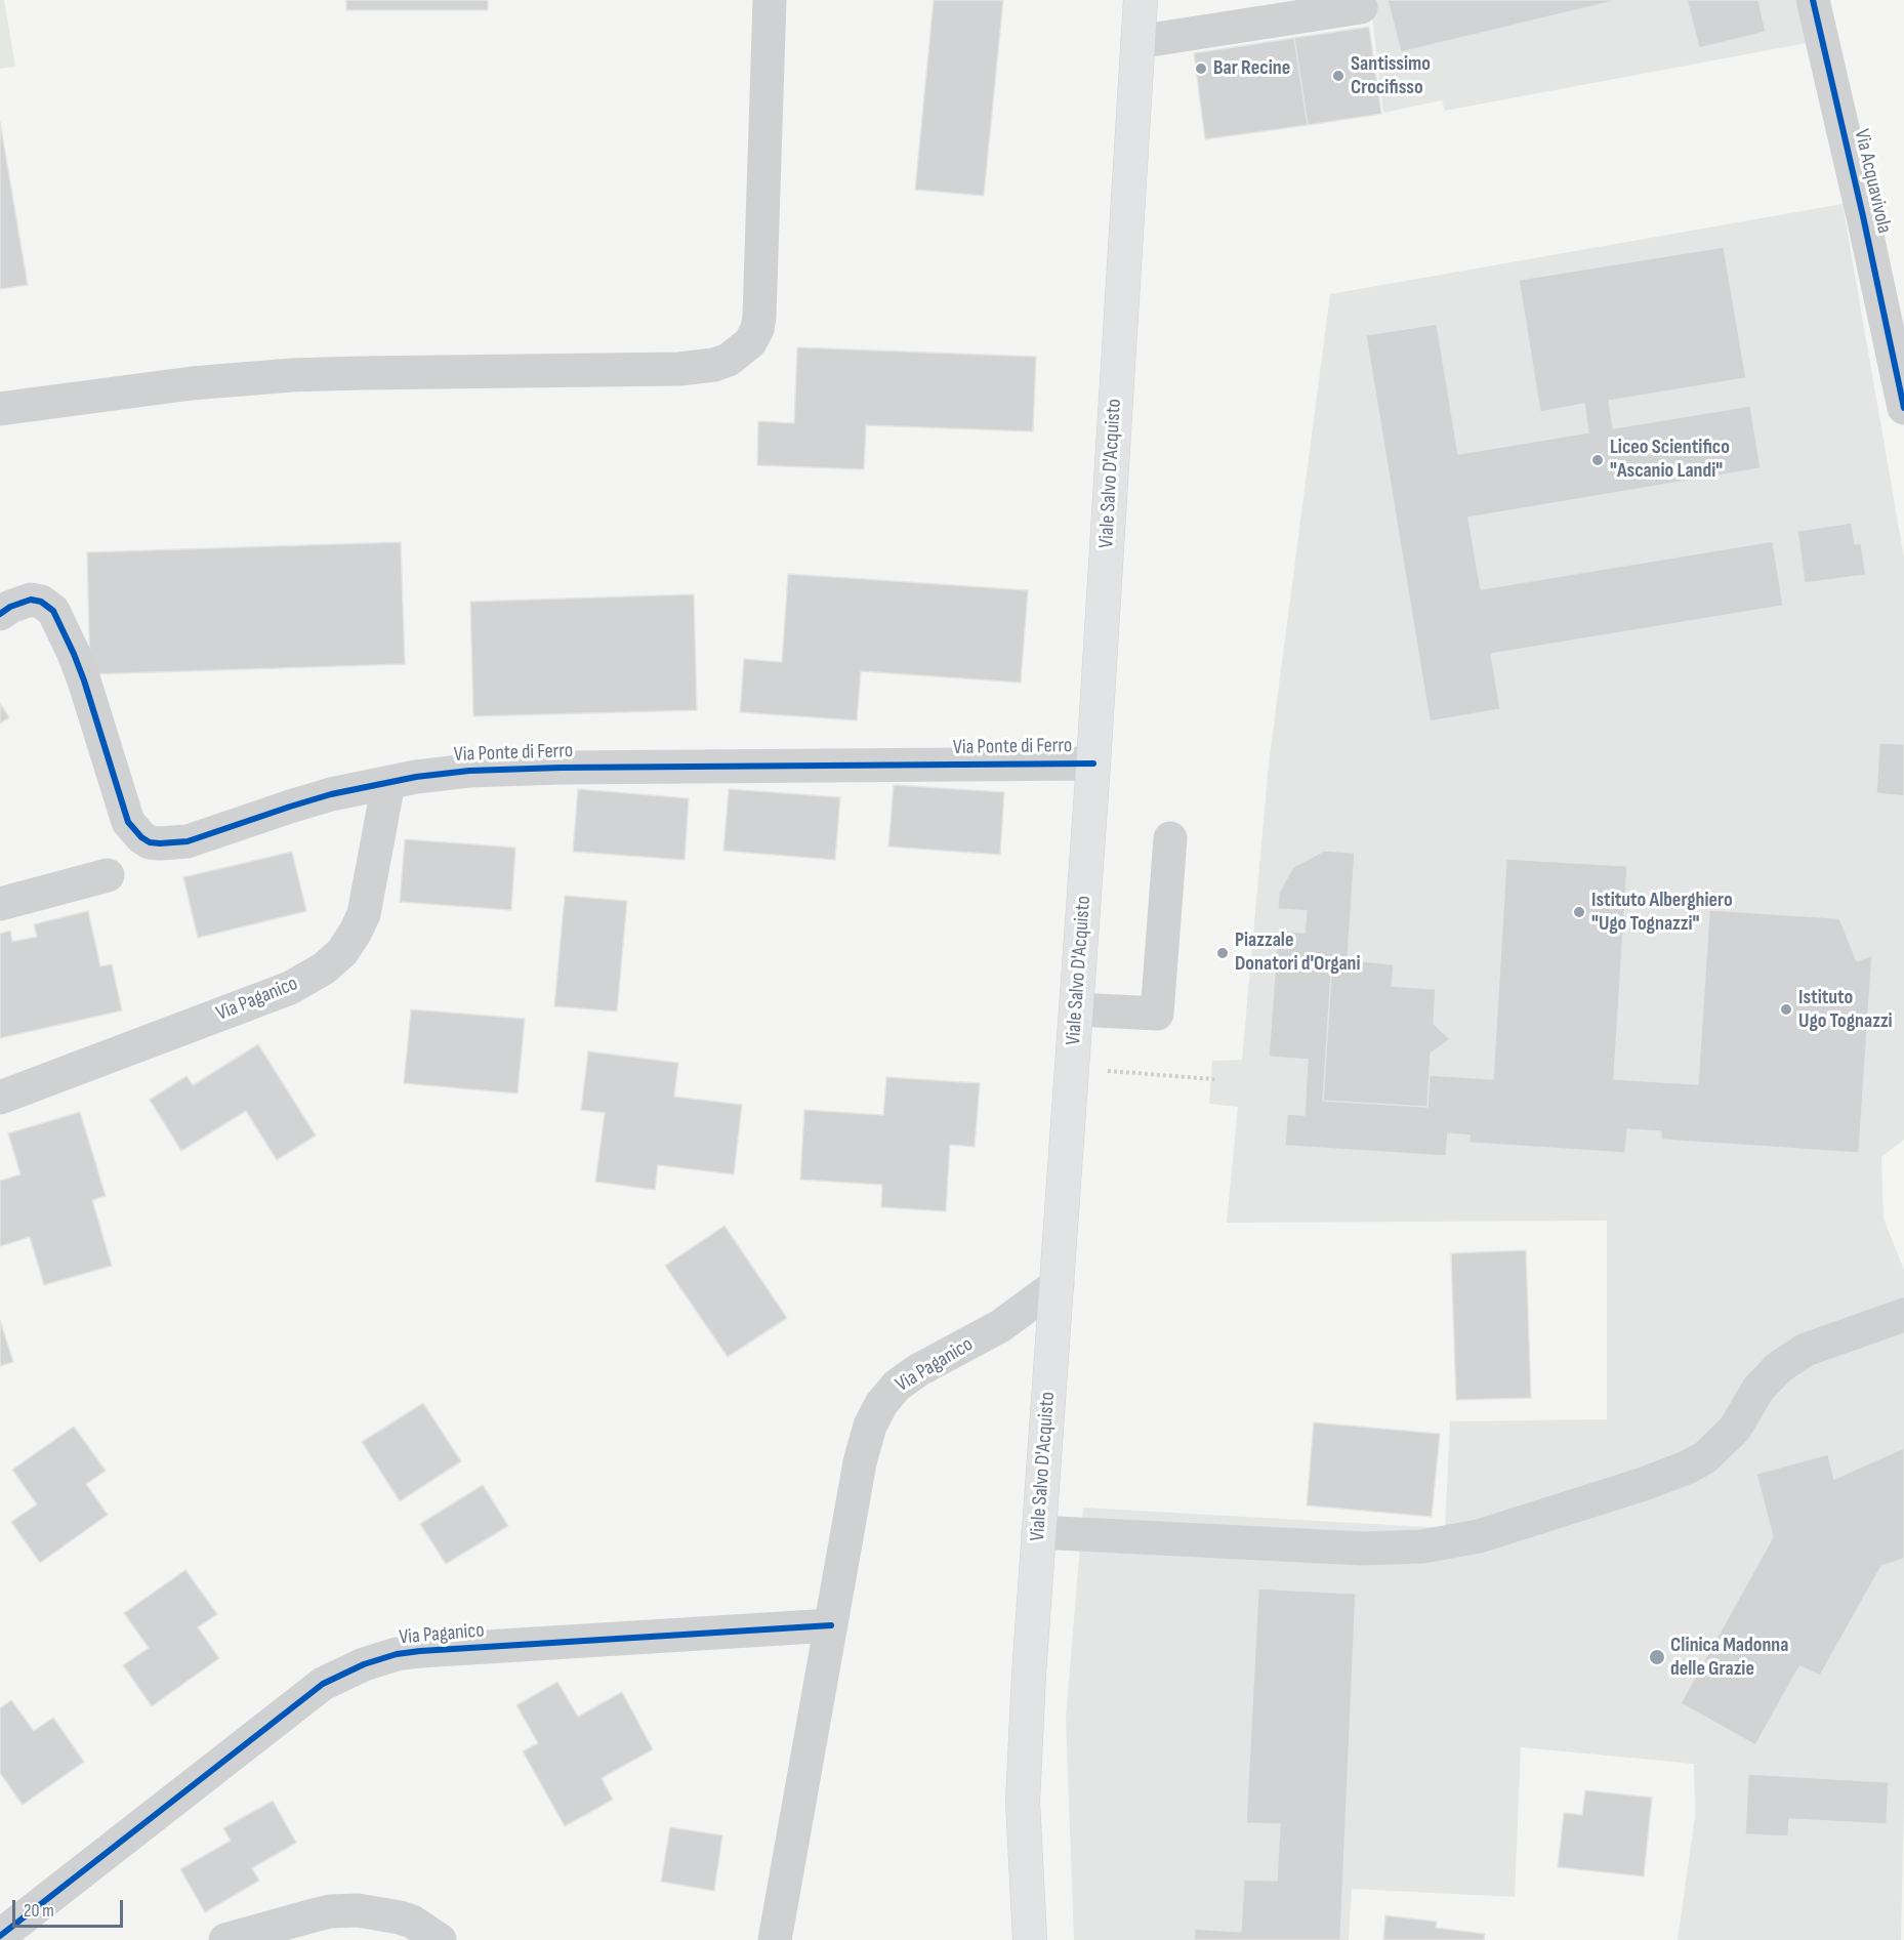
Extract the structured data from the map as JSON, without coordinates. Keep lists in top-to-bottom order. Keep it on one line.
{"streets":{"main road":["Viale Salvo D'Acquisto"],"street":["Via Acquavivola","Via Ponte di Ferro","Via Paganico"]},"crossings":[["Viale Salvo D'Acquisto","Via Ponte di Ferro"],["Viale Salvo D'Acquisto","Via Paganico"],["Via Ponte di Ferro","Via Paganico"]],"places":["Bar Recine","Santissimo Crocifisso","Liceo Scientifico \"Ascanio Landi\"","Istituto Alberghiero \"Ugo Tognazzi\"","Piazzale Donatori d'Organi","Istituto Ugo Tognazzi","Clinica Madonna delle Grazie"],"scale_bar":"20 m"}
